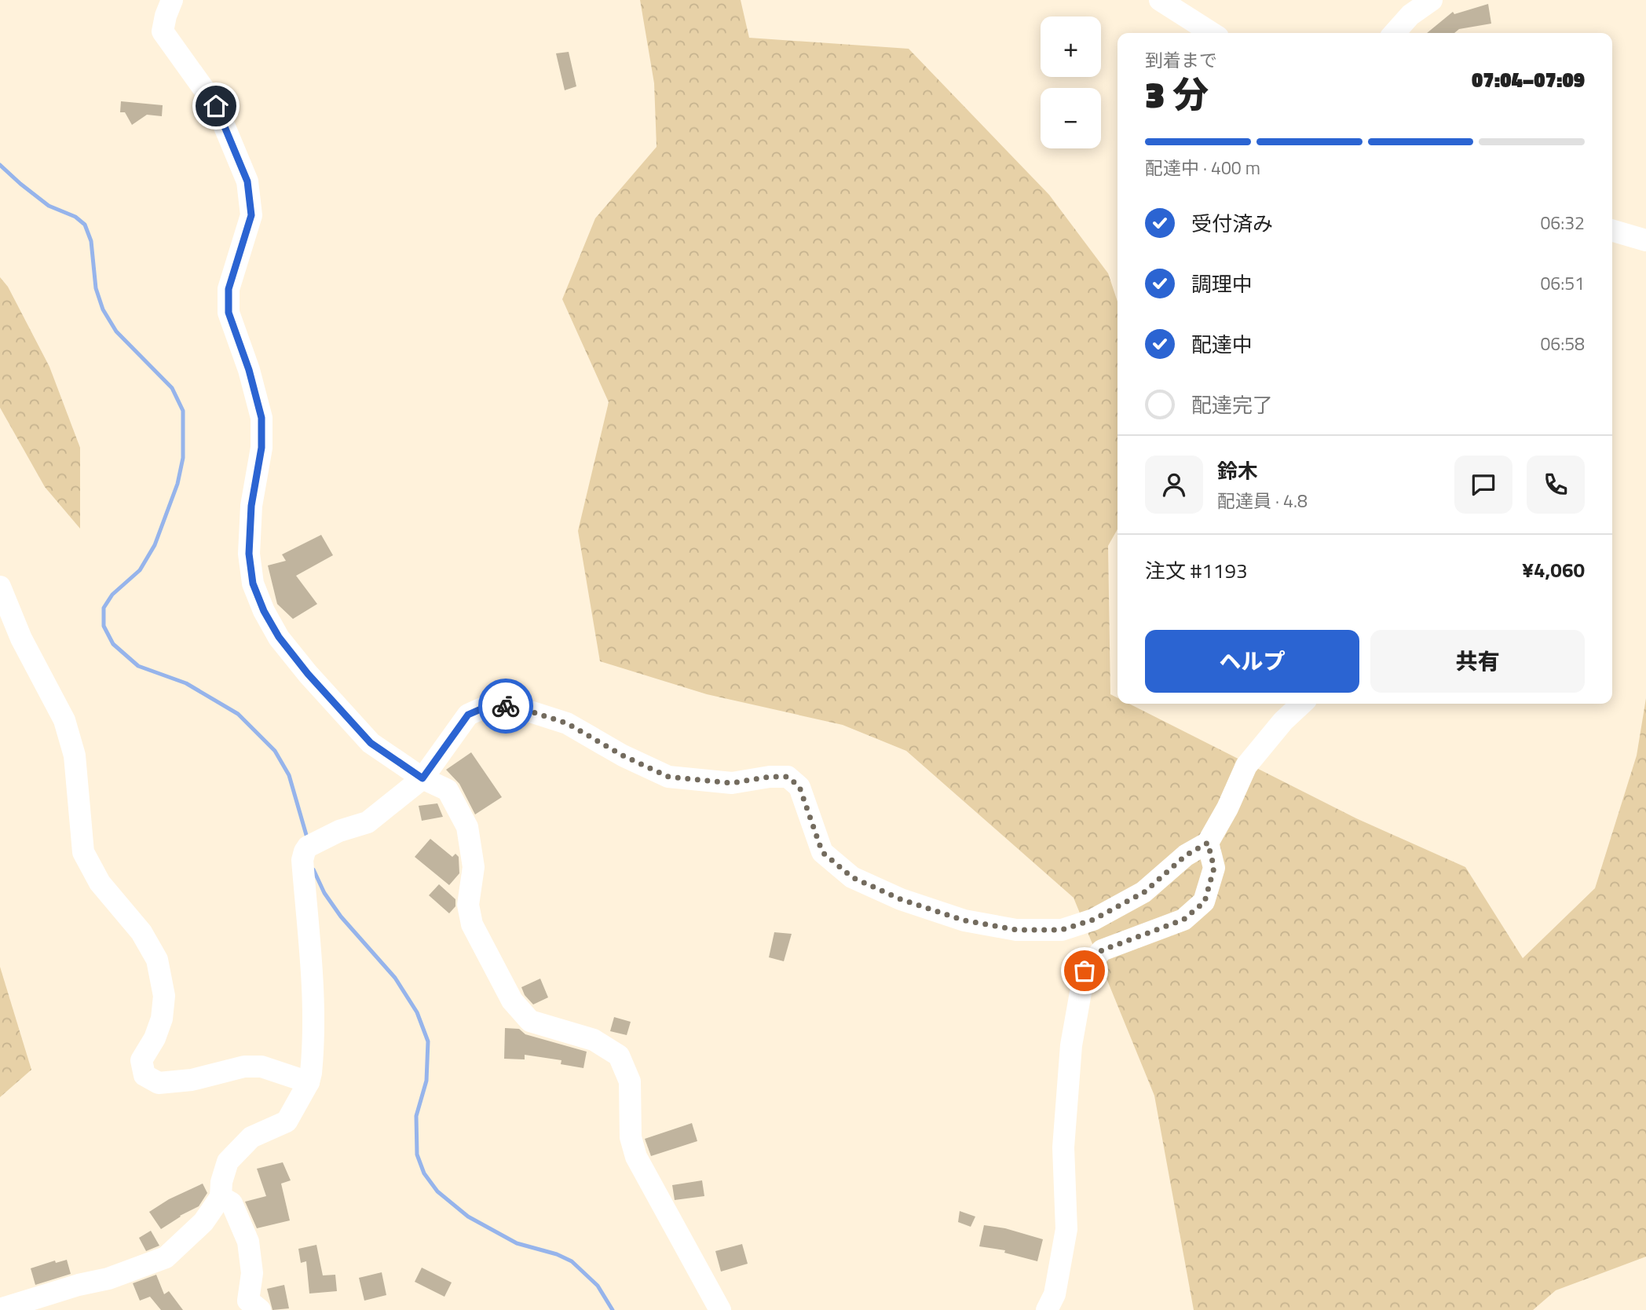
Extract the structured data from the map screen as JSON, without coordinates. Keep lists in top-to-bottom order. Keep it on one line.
{"page":{"map_buttons":["+","−"],"heading":["3 分","到着まで","07:04–07:09"],"panel":["鈴木","配達員 · 4.8","注文 #1193","¥4,060"],"bar":"配達中 · 400 m","list":[["受付済み","06:32"],["調理中","06:51"],["配達中","06:58"],"配達完了"],"buttons":["ヘルプ","共有"]}}
